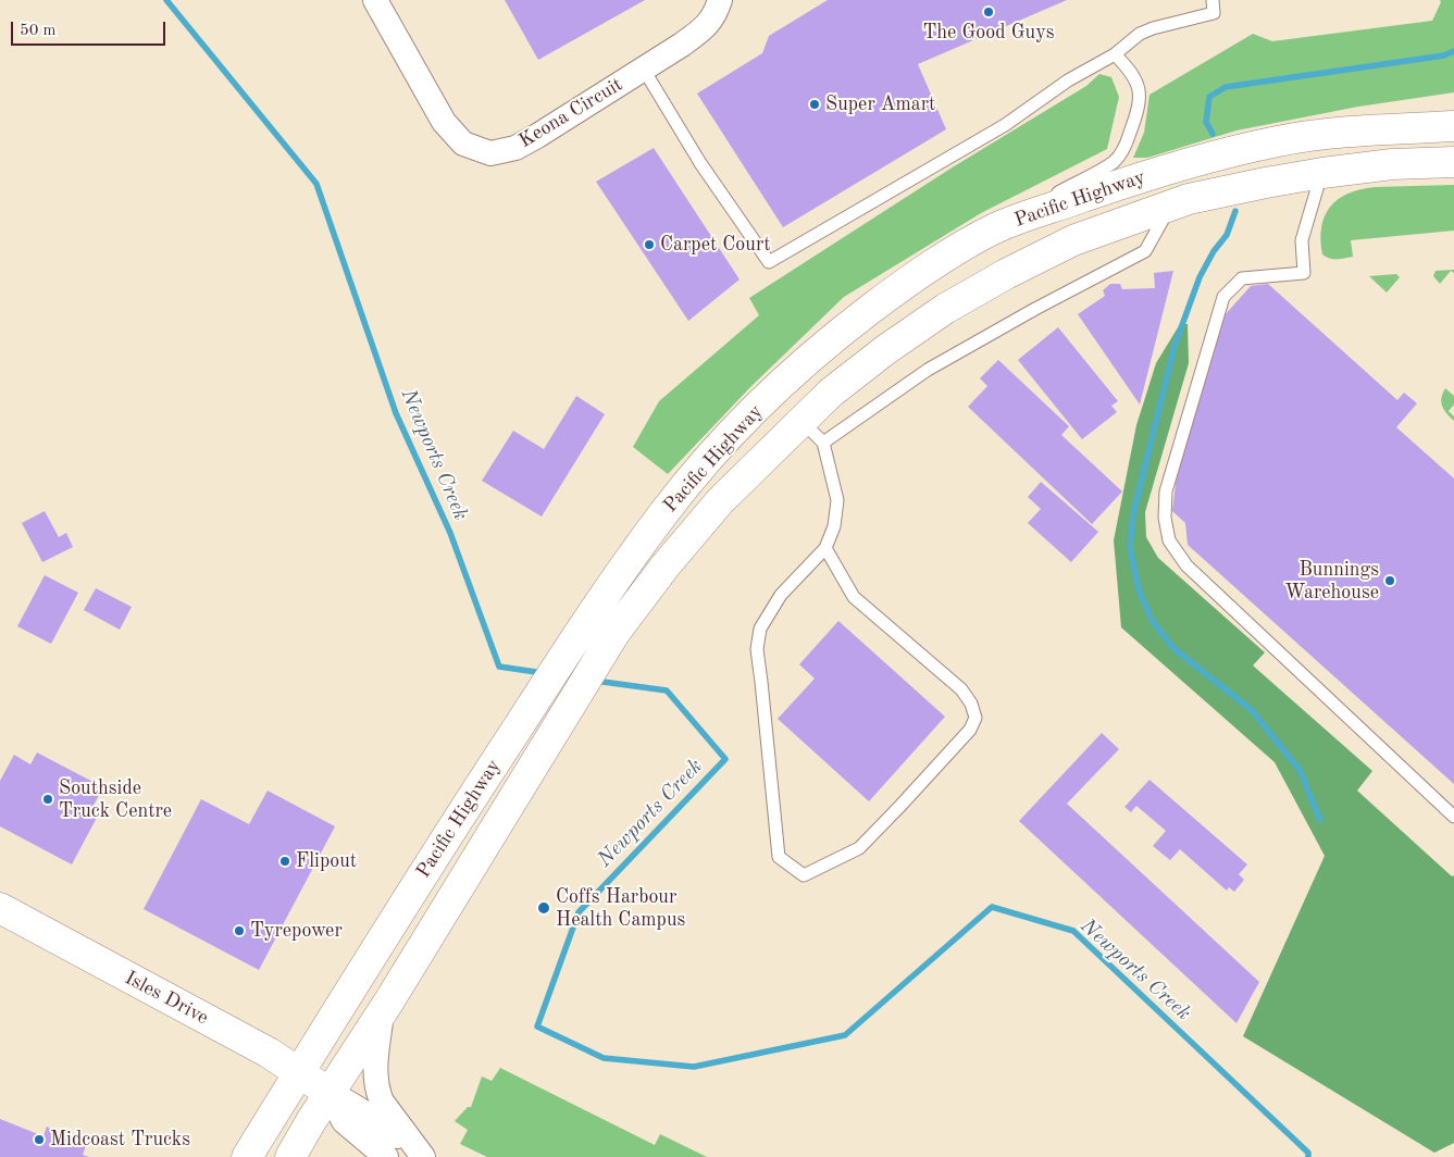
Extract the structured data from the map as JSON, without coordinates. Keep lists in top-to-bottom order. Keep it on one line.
{"streets":{"main road":["Pacific Highway","Isles Drive"],"street":["Keona Circuit"]},"crossings":[["Pacific Highway","Isles Drive"]],"water":["Newports Creek"],"places":["The Good Guys","Super Amart","Carpet Court","Bunnings Warehouse","Southside Truck Centre","Flipout","Coffs Harbour Health Campus","Tyrepower","Midcoast Trucks"],"scale_bar":"50 m"}
